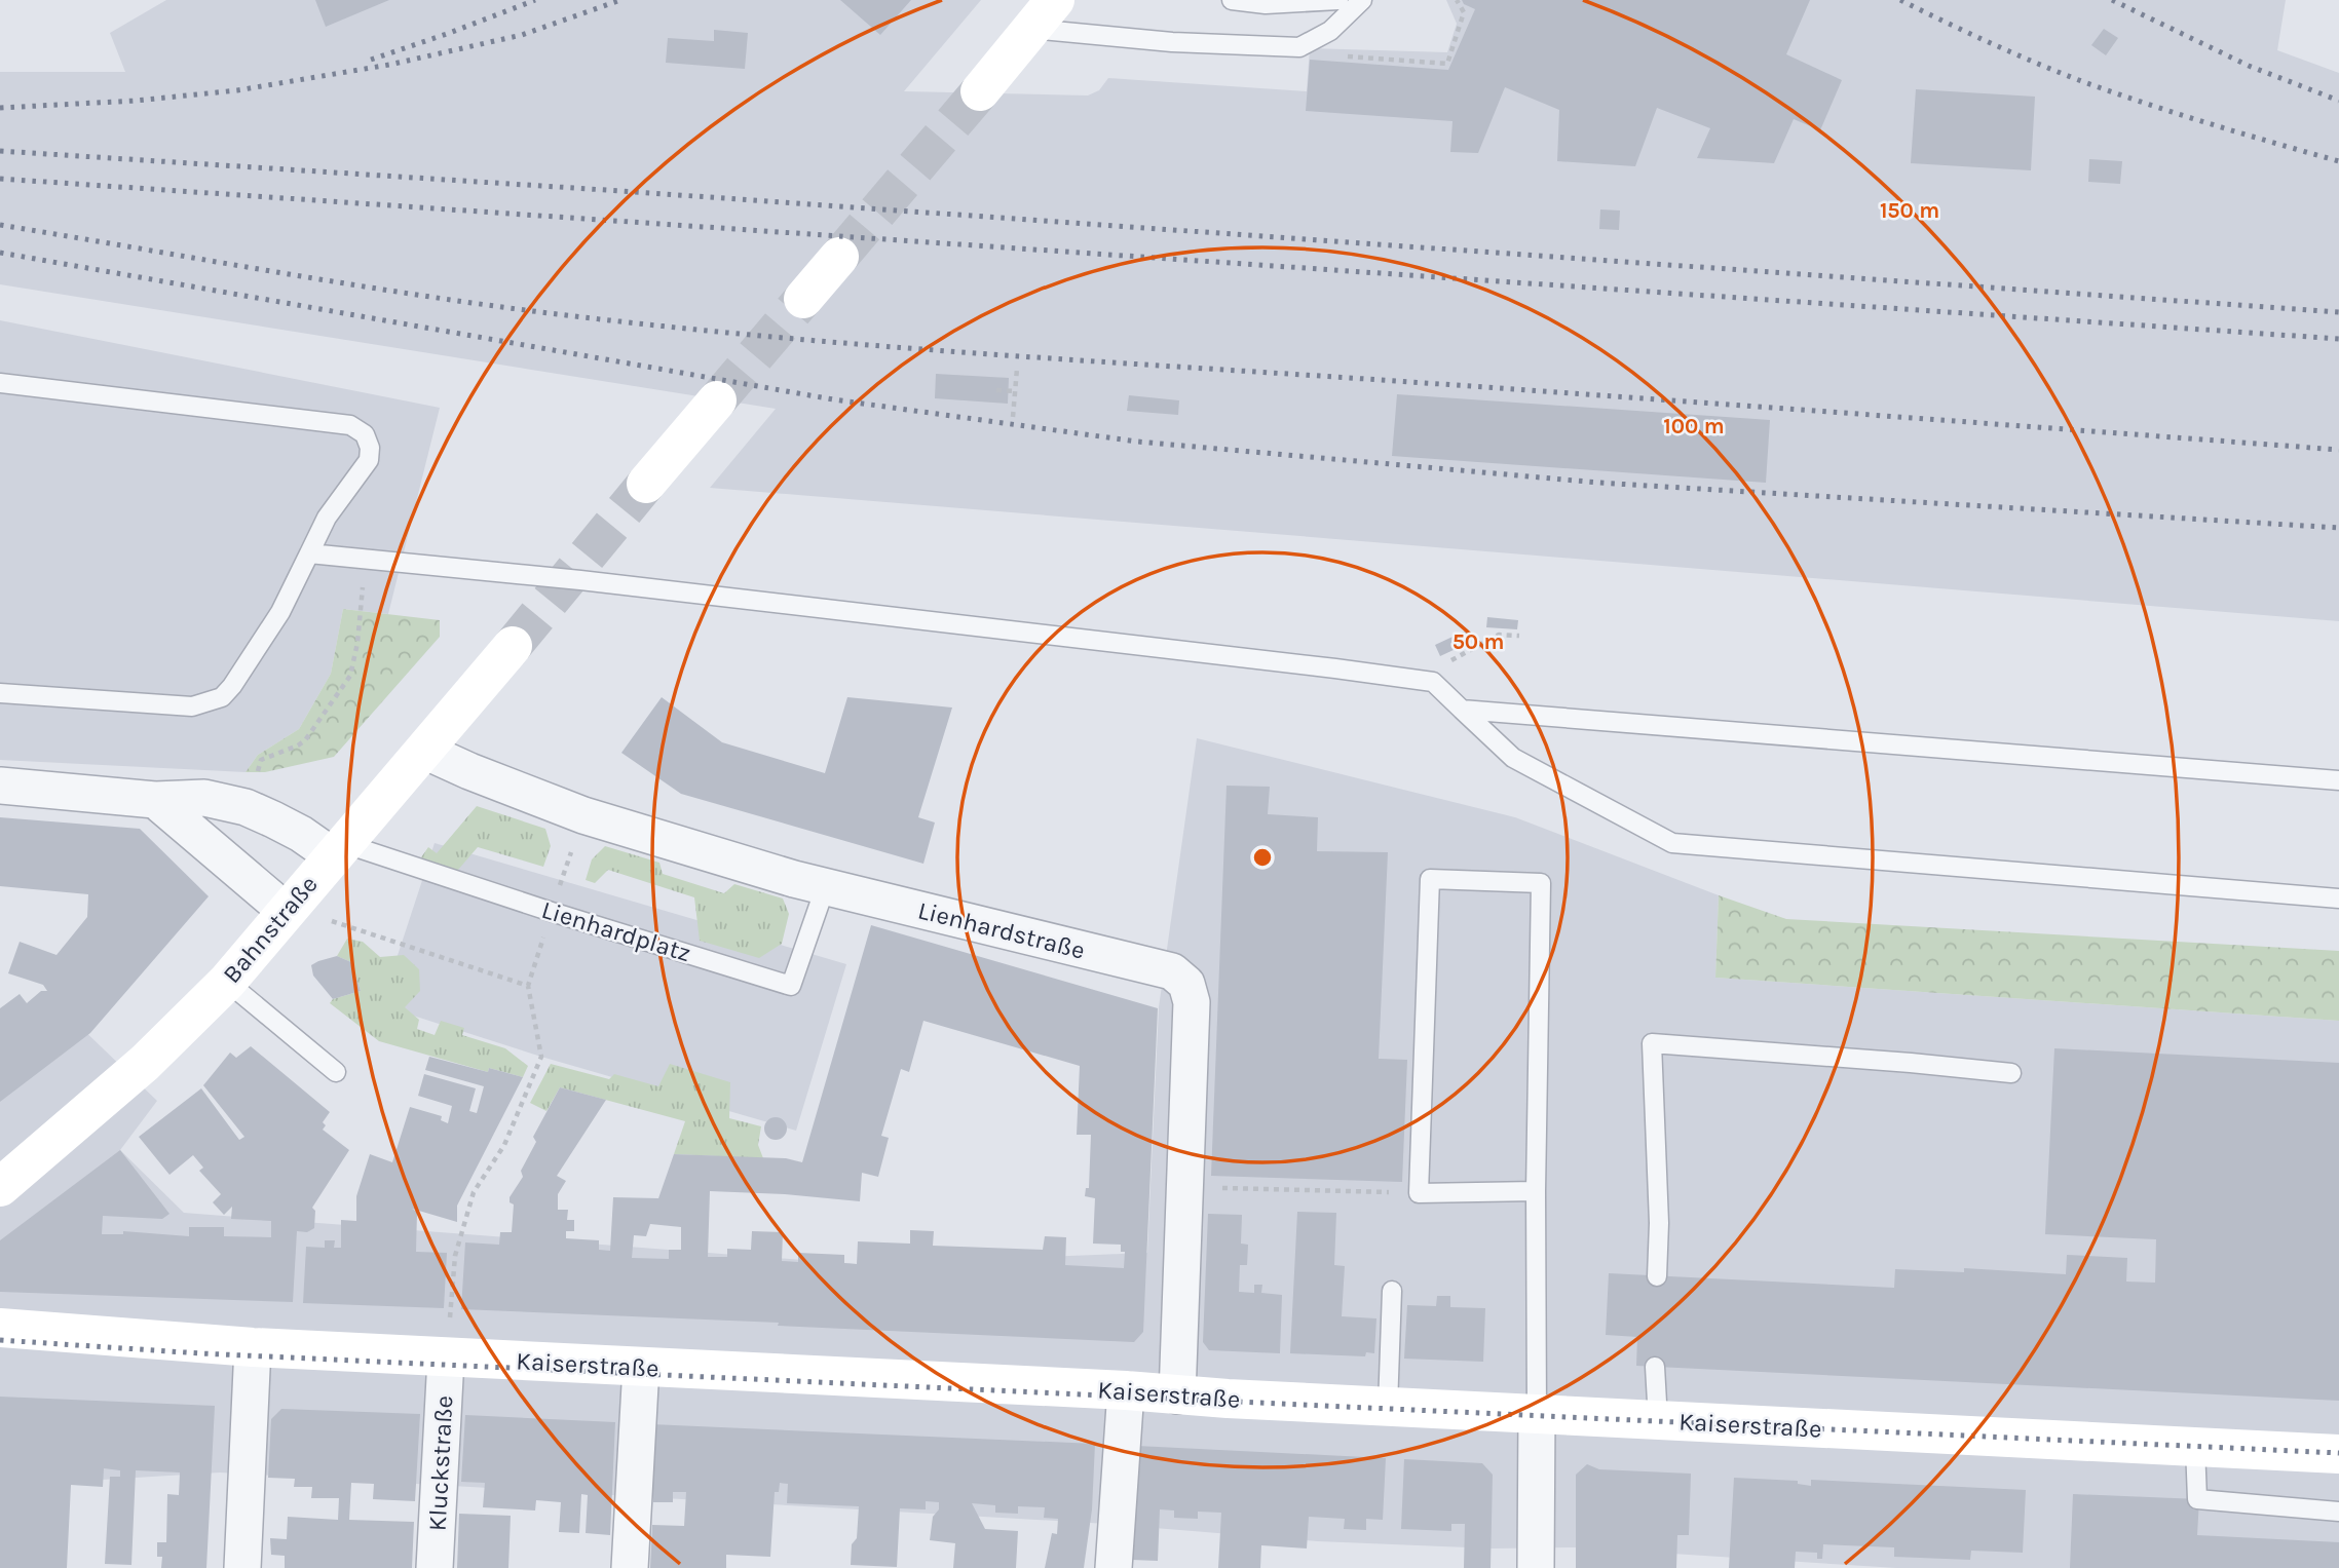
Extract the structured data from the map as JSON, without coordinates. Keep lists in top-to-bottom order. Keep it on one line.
{"streets":{"main road":["Bahnstraße","Kaiserstraße"],"street":["Lienhardstraße","Kluckstraße"],"lane":["Lienhardplatz"]},"crossings":[["Bahnstraße","Lienhardstraße"],["Bahnstraße","Lienhardplatz"],["Lienhardstraße","Lienhardplatz"],["Lienhardstraße","Kaiserstraße"],["Kaiserstraße","Kluckstraße"]],"rings":["150 m","100 m","50 m"]}
